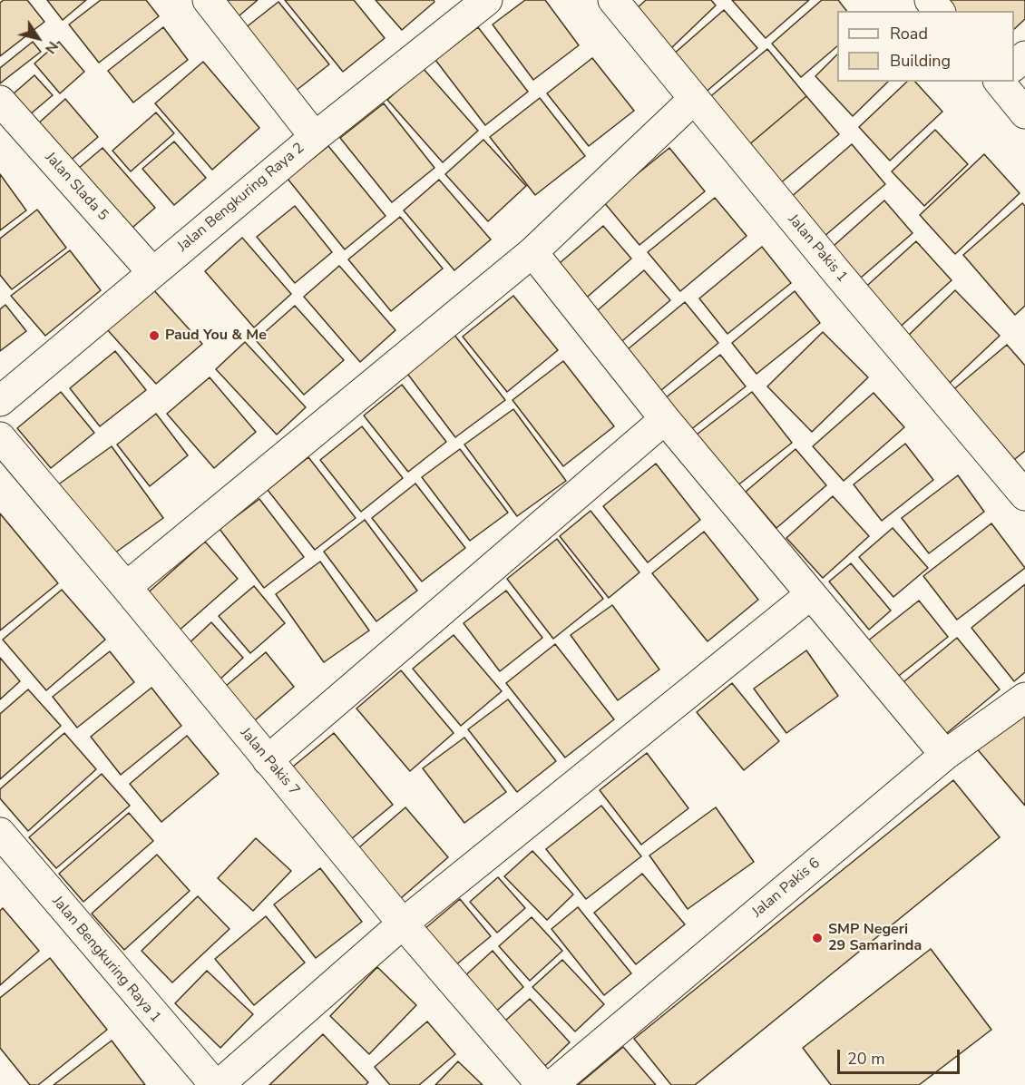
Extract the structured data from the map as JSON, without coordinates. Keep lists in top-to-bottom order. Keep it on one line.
{"streets":{"street":["Jalan Slada 5","Jalan Bengkuring Raya 2","Jalan Pakis 1","Jalan Pakis 7","Jalan Pakis 6","Jalan Bengkuring Raya 1"]},"crossings":[["Jalan Slada 5","Jalan Bengkuring Raya 2"]],"places":["Paud You & Me","SMP Negeri 29 Samarinda"],"legend":["Road","Building"],"scale_bar":"20 m","north":"bottom right"}
